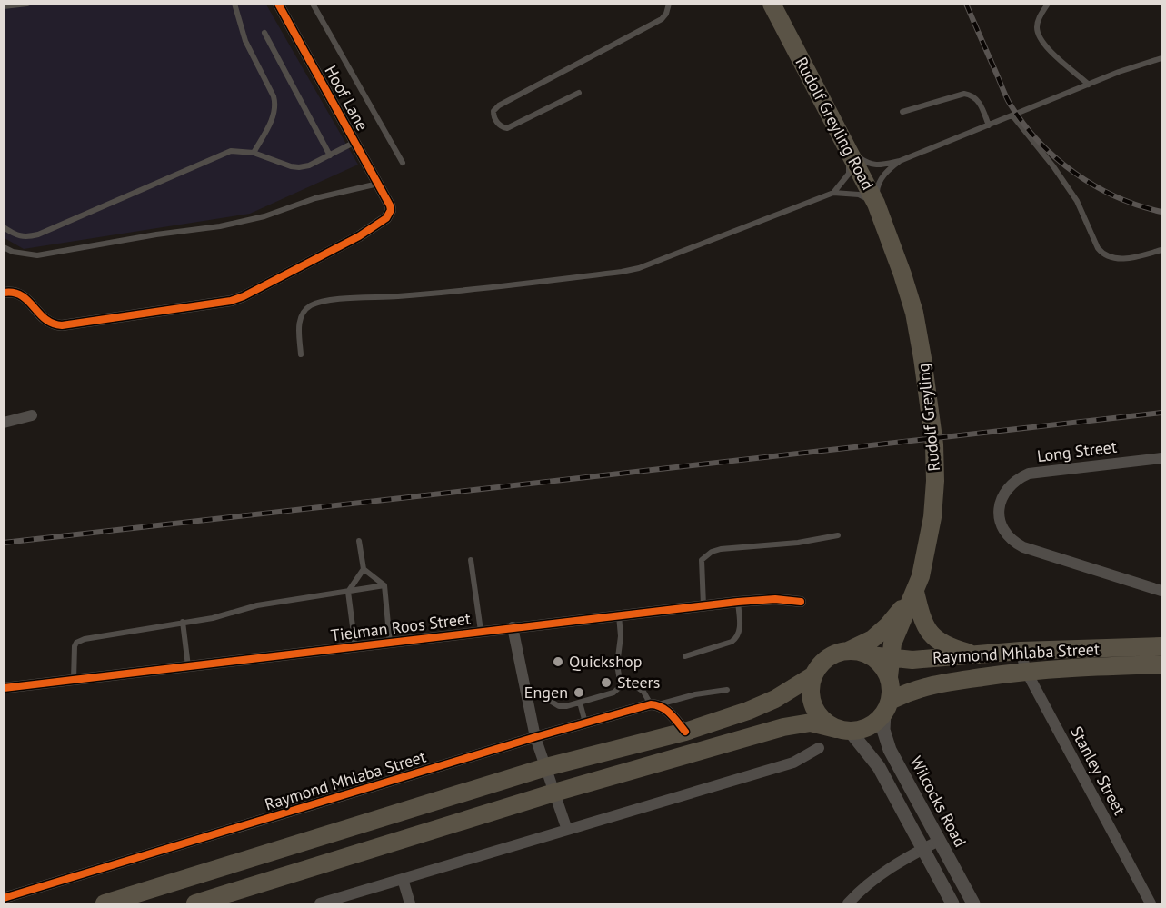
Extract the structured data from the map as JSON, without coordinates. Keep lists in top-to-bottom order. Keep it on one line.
{"streets":{"main road":["Rudolf Greyling Road","Rudolf Greyling","Raymond Mhlaba Street"],"street":["Hoof Lane","Long Street","Tielman Roos Street","Stanley Street","Wilcocks Road"]},"crossings":[["Rudolf Greyling Road","Rudolf Greyling"],["Rudolf Greyling","Raymond Mhlaba Street"],["Rudolf Greyling","Wilcocks Road"],["Raymond Mhlaba Street","Stanley Street"],["Raymond Mhlaba Street","Wilcocks Road"]],"places":["Quickshop","Steers","Engen"]}
